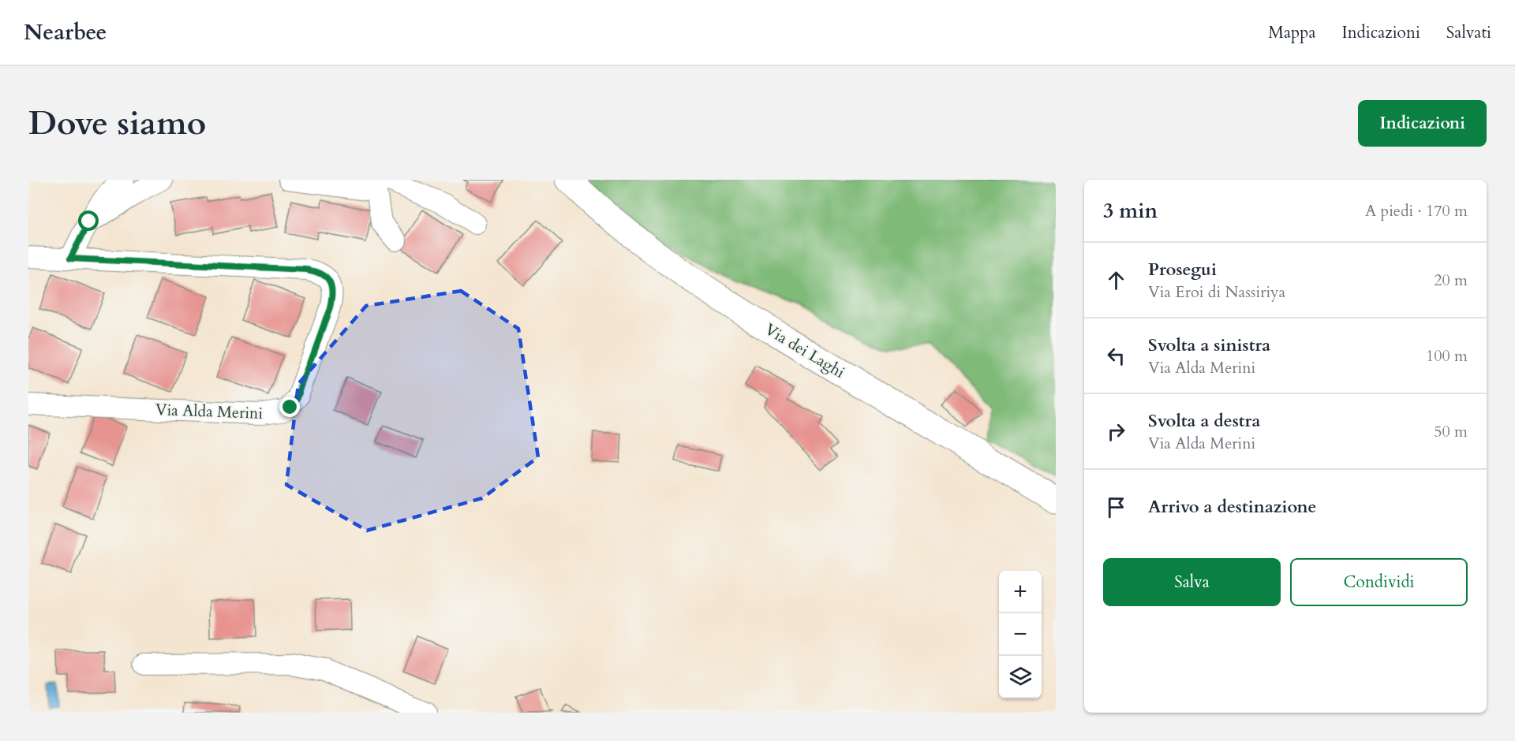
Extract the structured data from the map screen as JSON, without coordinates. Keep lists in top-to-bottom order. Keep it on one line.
{"streets":{"main road":["Via dei Laghi"],"street":["Via Alda Merini"]},"page":{"header":"Nearbee","nav":["Mappa","Indicazioni","Salvati"],"buttons":["Indicazioni",["Salva","Condividi"]],"title":"Dove siamo","heading":["3 min","A piedi · 170 m"],"list":[["Prosegui","Via Eroi di Nassiriya","20 m"],["Svolta a sinistra","Via Alda Merini","100 m"],["Svolta a destra","Via Alda Merini","50 m"],"Arrivo a destinazione"],"map_buttons":["+","−"]}}
